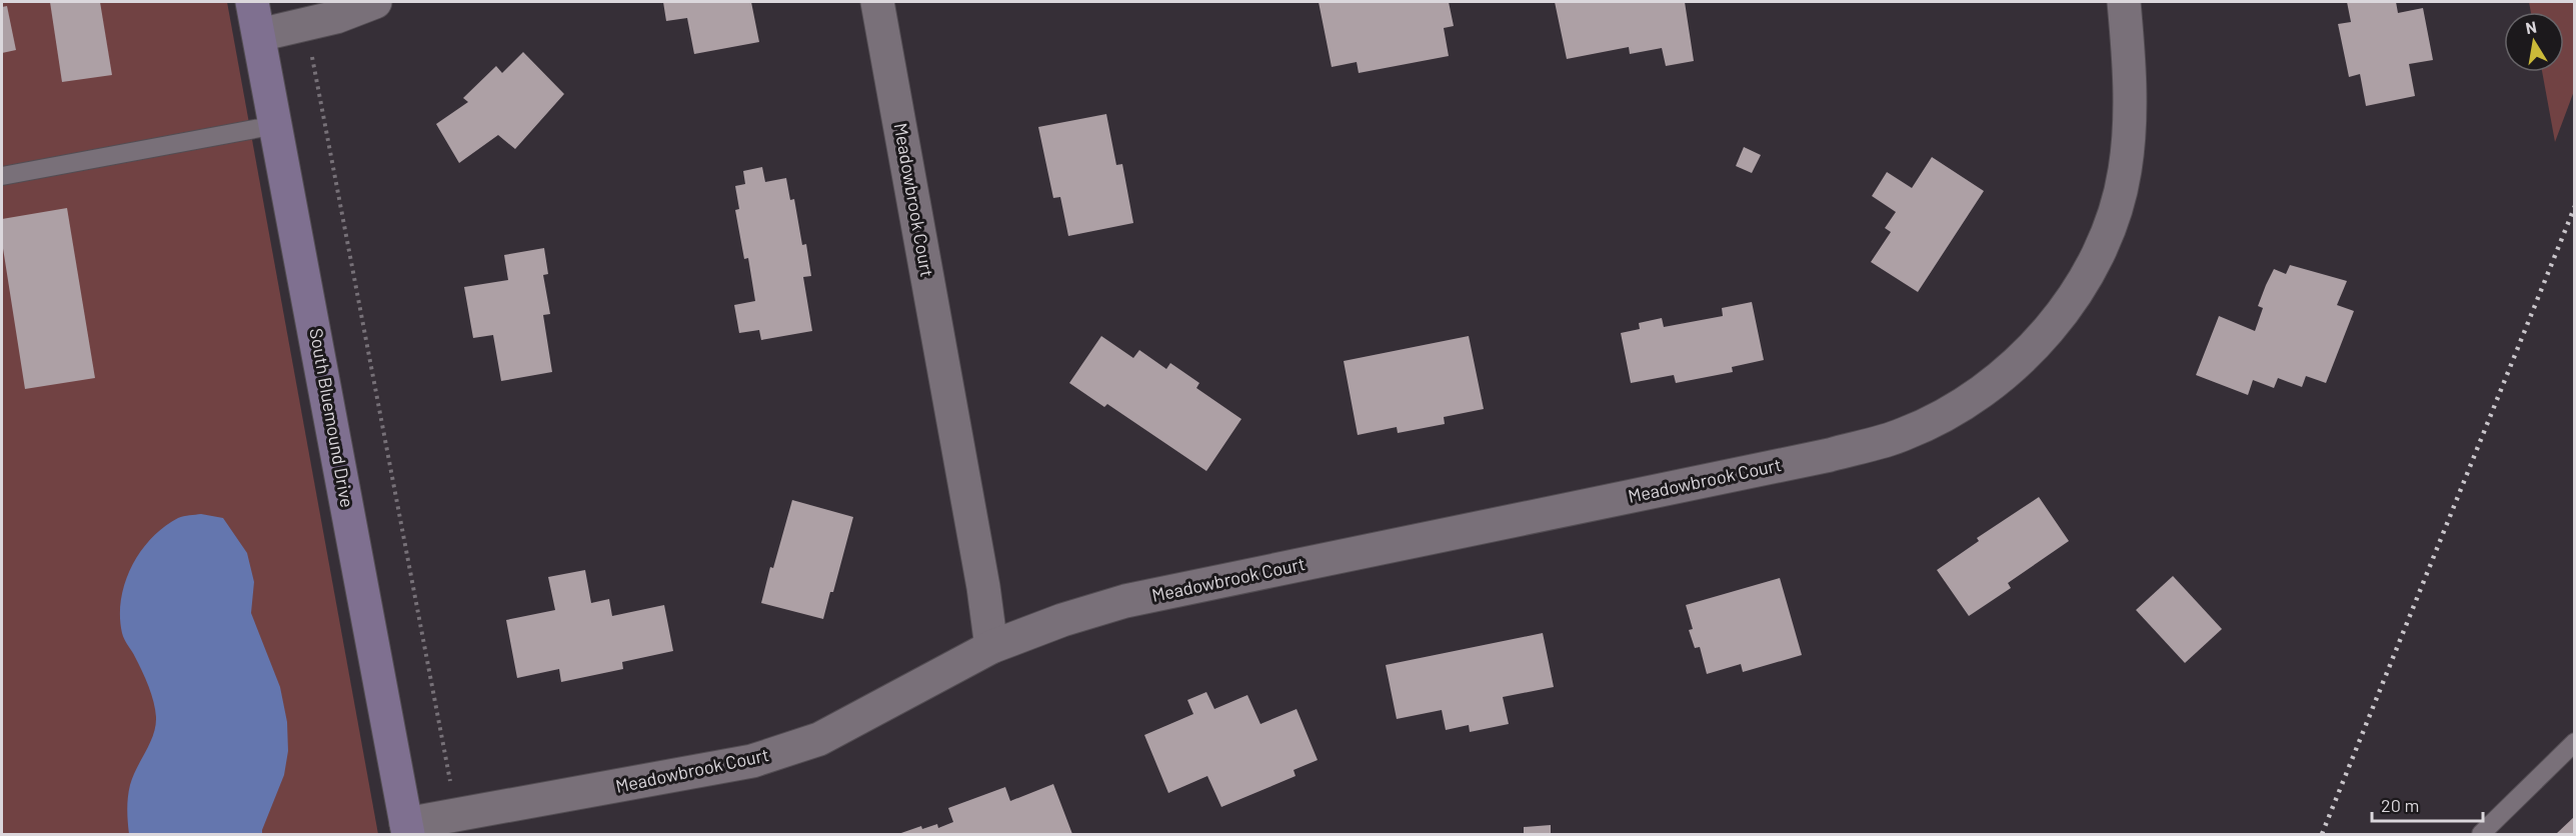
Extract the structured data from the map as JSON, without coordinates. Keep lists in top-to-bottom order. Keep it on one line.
{"streets":{"main road":["South Bluemound Drive"],"street":["Meadowbrook Court"]},"crossings":[["Meadowbrook Court","South Bluemound Drive"]],"scale_bar":"20 m","north":"top"}
